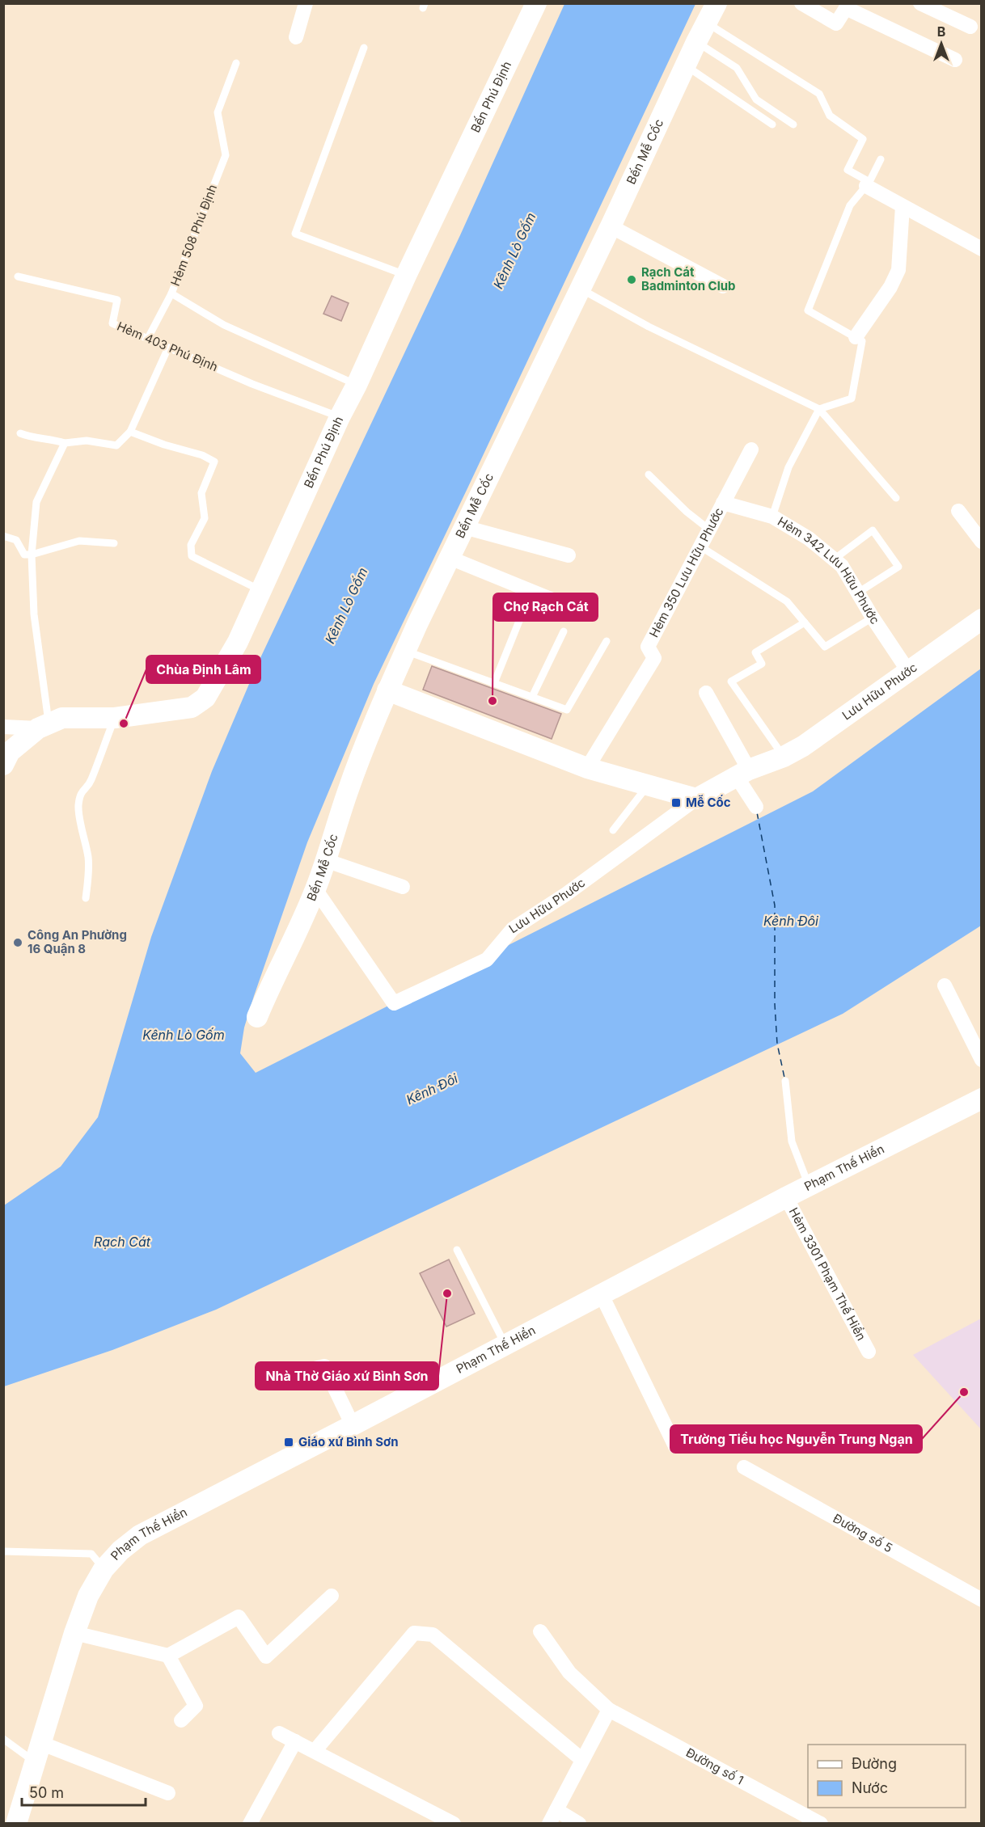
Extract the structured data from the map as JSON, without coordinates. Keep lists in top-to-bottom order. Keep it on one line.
{"streets":{"street":["Bến Phú Định","Bến Mễ Cốc","Hẻm 350 Lưu Hữu Phước","Hẻm 342 Lưu Hữu Phước","Lưu Hữu Phước","Phạm Thế Hiển","Hẻm 3301 Phạm Thế Hiển","Đường số 5","Đường số 1"],"lane":["Hẻm 508 Phú Định","Hẻm 403 Phú Định"]},"crossings":[["Bến Phú Định","Hẻm 508 Phú Định"],["Bến Phú Định","Hẻm 403 Phú Định"],["Bến Mễ Cốc","Lưu Hữu Phước"],["Hẻm 350 Lưu Hữu Phước","Hẻm 342 Lưu Hữu Phước"],["Hẻm 342 Lưu Hữu Phước","Lưu Hữu Phước"],["Phạm Thế Hiển","Hẻm 3301 Phạm Thế Hiển"]],"water":["Kênh Lò Gốm","Kênh Đôi","Rạch Cát"],"places":{"other":["Rạch Cát Badminton Club","Chợ Rạch Cát","Chùa Định Lâm","Công An Phường 16 Quận 8","Nhà Thờ Giáo xứ Bình Sơn","Trường Tiểu học Nguyễn Trung Ngạn"],"transit":["Mễ Cốc","Giáo xứ Bình Sơn"]},"legend":["Đường","Nước"],"scale_bar":"50 m","north":"top"}
